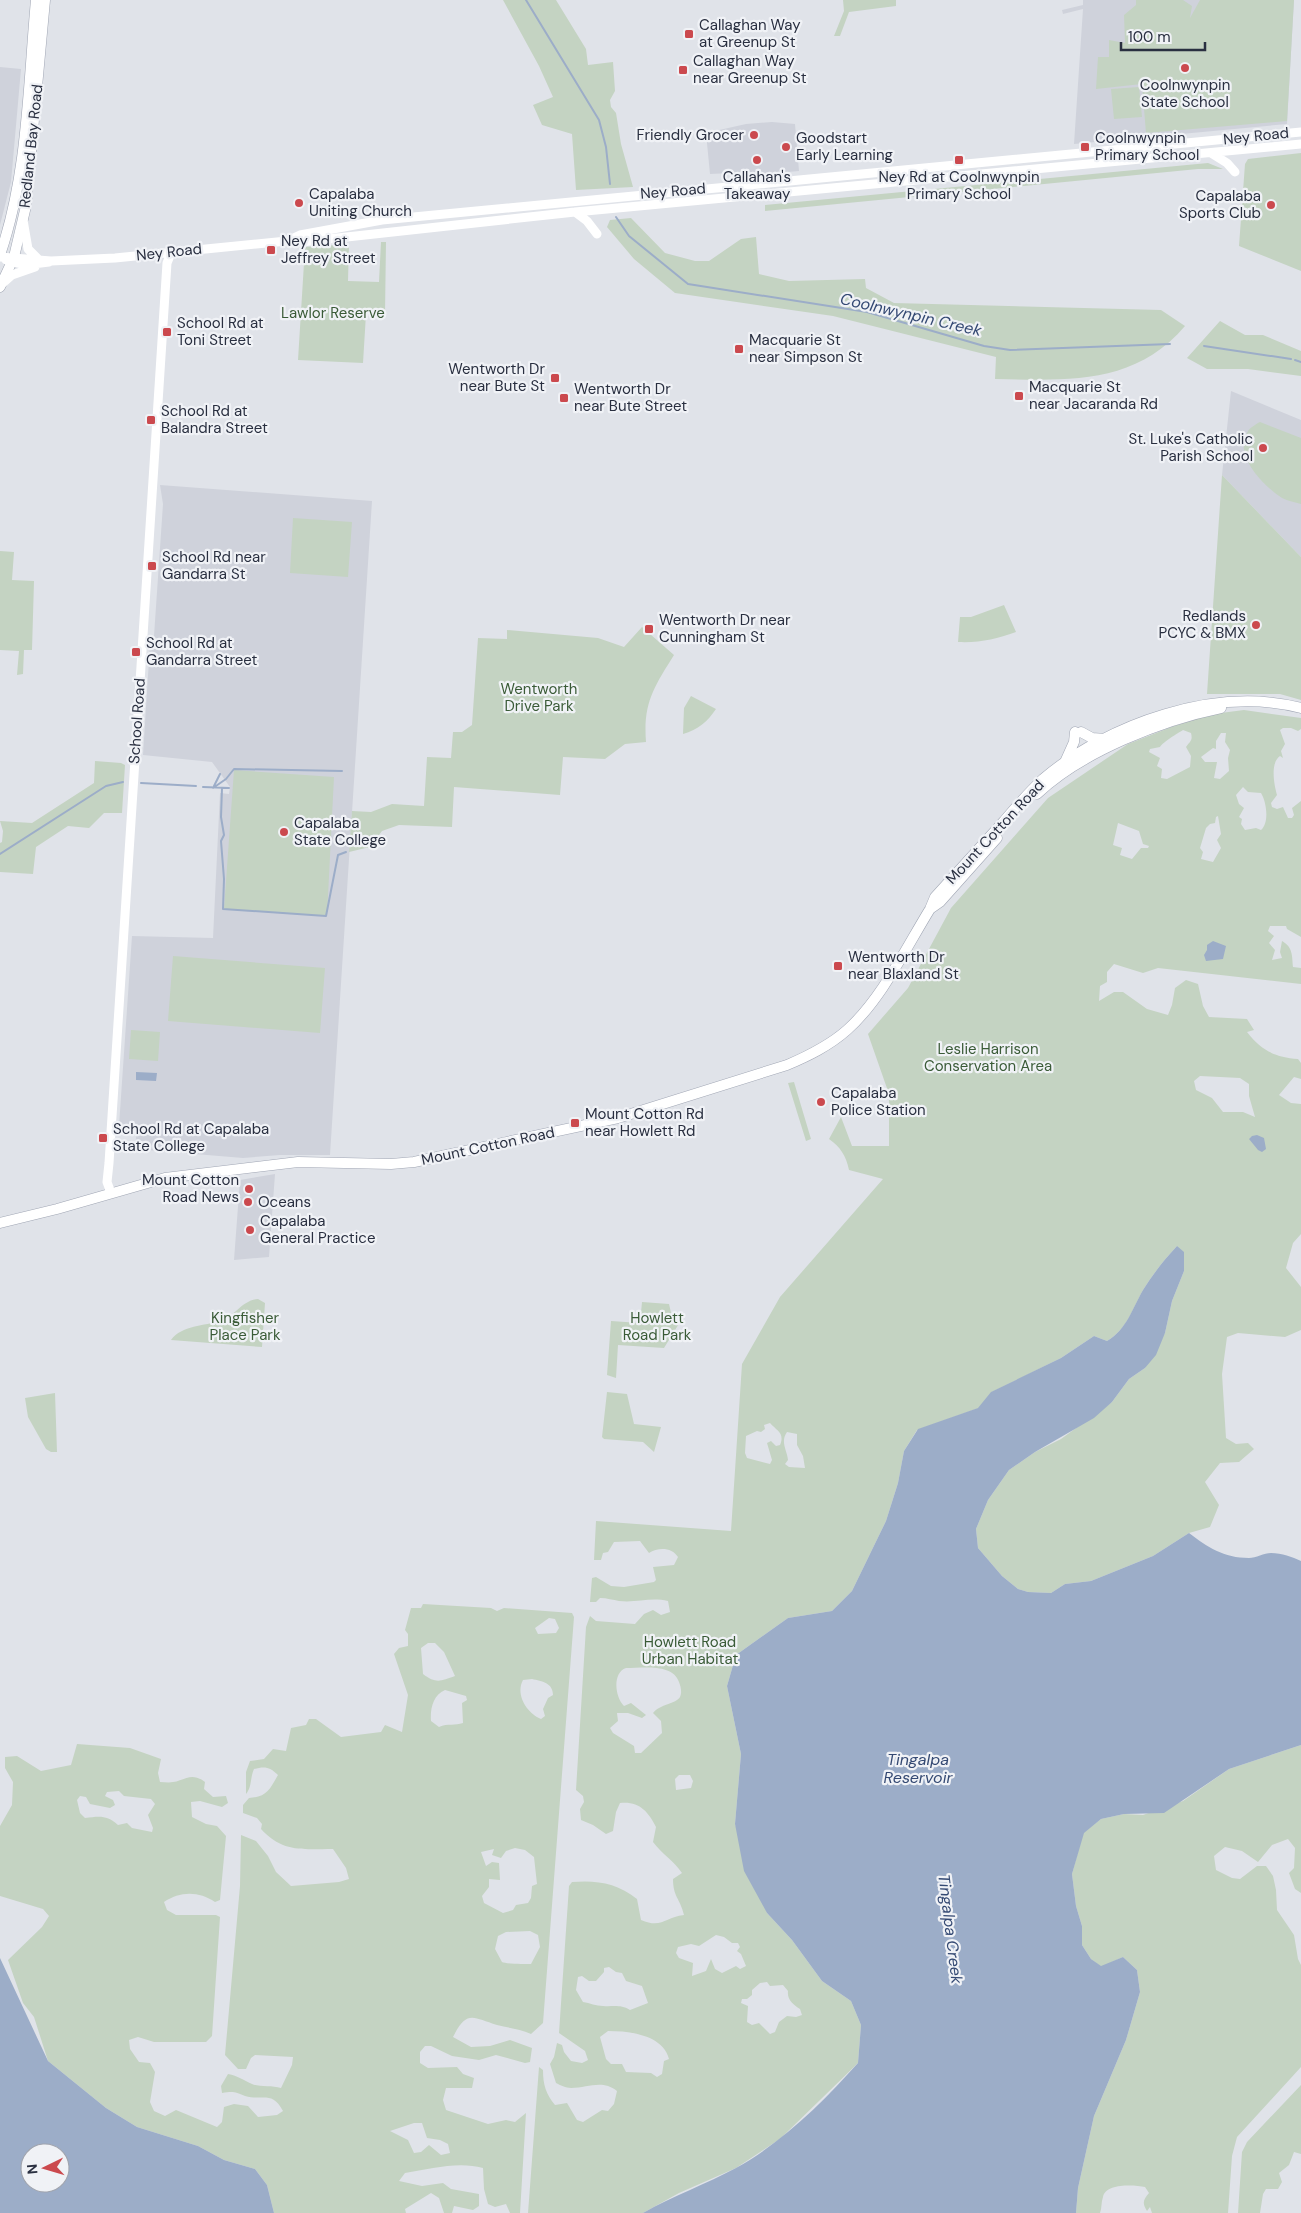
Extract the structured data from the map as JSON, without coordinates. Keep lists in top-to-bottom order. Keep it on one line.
{"streets":{"main road":["Ney Road","Redland Bay Road","School Road","Mount Cotton Road"]},"crossings":[["Ney Road","Redland Bay Road"],["Ney Road","School Road"],["School Road","Mount Cotton Road"]],"water":["Coolnwynpin Creek","Tingalpa Reservoir","Tingalpa Creek"],"parks":["Lawlor Reserve","Wentworth Drive Park","Leslie Harrison Conservation Area","Kingfisher Place Park","Howlett Road Park","Howlett Road Urban Habitat"],"places":{"transit":["Callaghan Way at Greenup St","Callaghan Way near Greenup St","Coolnwynpin Primary School","Ney Rd at Coolnwynpin Primary School","Ney Rd at Jeffrey Street","School Rd at Toni Street","Macquarie St near Simpson St","Wentworth Dr near Bute St","Macquarie St near Jacaranda Rd","Wentworth Dr near Bute Street","School Rd at Balandra Street","School Rd near Gandarra St","Wentworth Dr near Cunningham St","School Rd at Gandarra Street","Wentworth Dr near Blaxland St","Mount Cotton Rd near Howlett Rd","School Rd at Capalaba State College"],"other":["Coolnwynpin State School","Friendly Grocer","Goodstart Early Learning","Callahan's Takeaway","Capalaba Uniting Church","Capalaba Sports Club","St. Luke's Catholic Parish School","Redlands PCYC & BMX","Capalaba State College","Capalaba Police Station","Mount Cotton Road News","Oceans","Capalaba General Practice"]},"scale_bar":"100 m","north":"left"}
